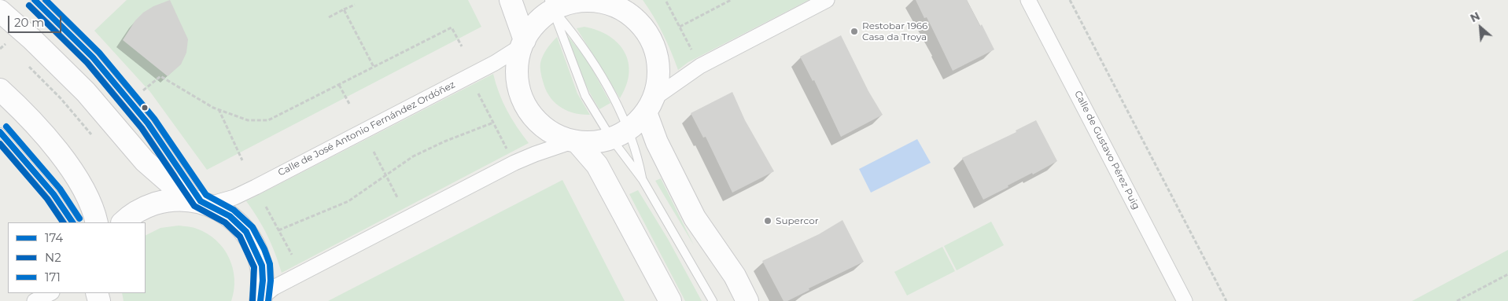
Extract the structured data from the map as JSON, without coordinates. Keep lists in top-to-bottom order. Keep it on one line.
{"streets":{"street":["Calle de José Antonio Fernández Ordóñez","Calle de Gustavo Pérez Puig"]},"places":["Restobar 1966 Casa da Troya","Supercor"],"lines":["transit line 174","transit line 171","transit line N2"],"legend":["174","N2","171"],"scale_bar":"20 m","north":"top left"}
